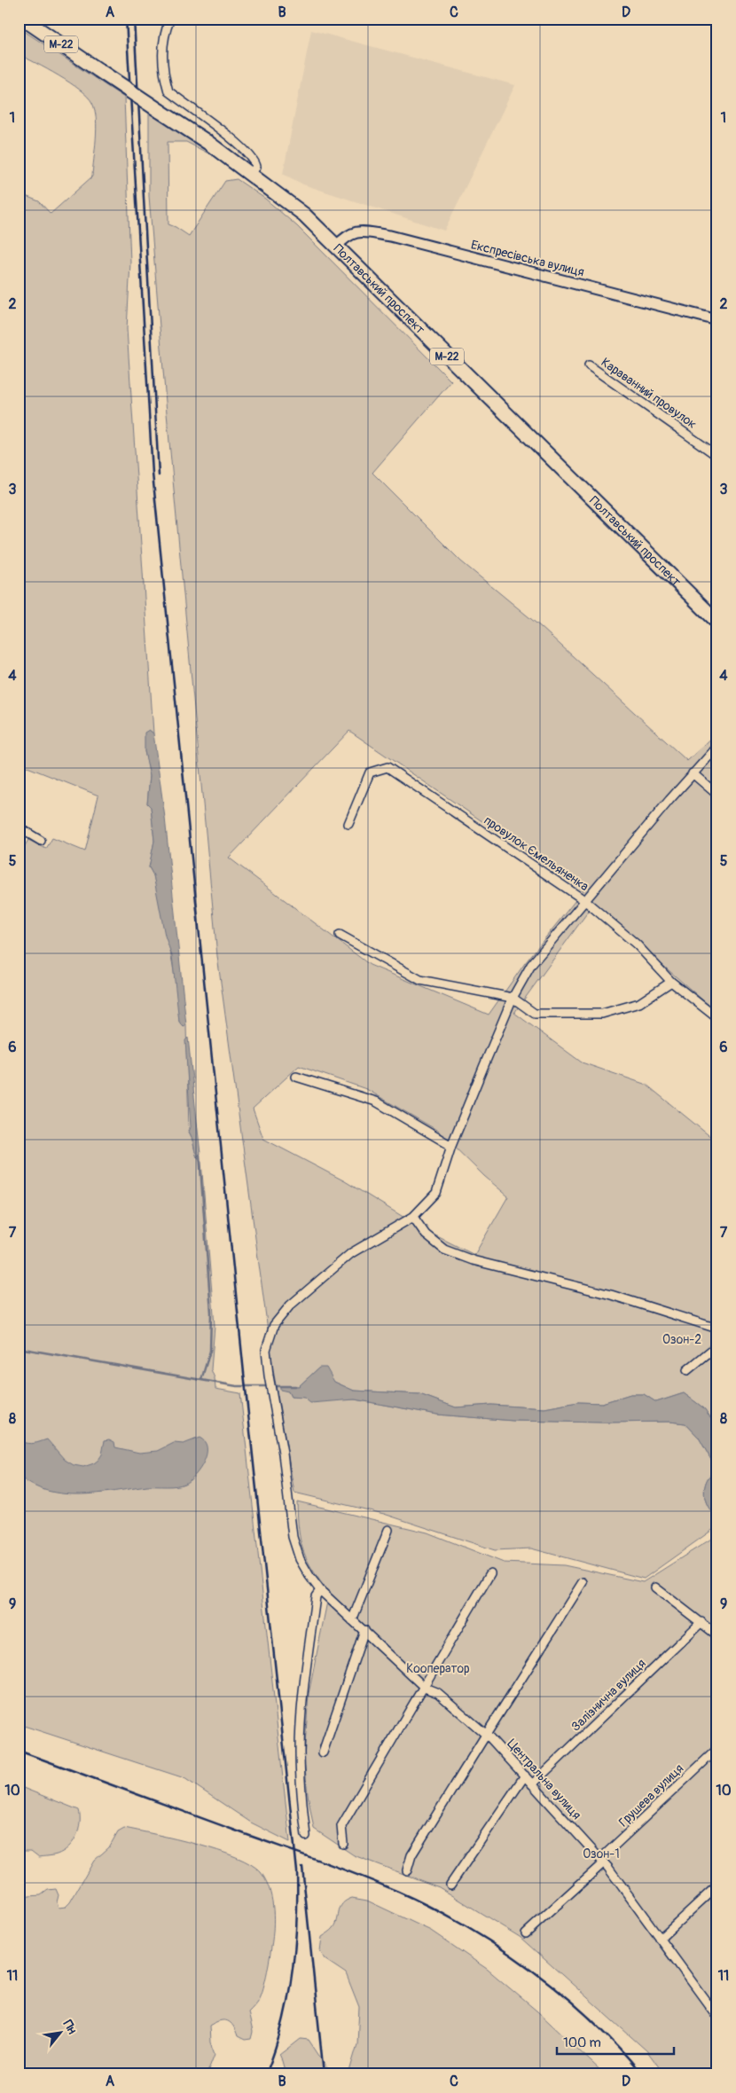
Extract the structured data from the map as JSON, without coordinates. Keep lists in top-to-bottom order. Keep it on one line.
{"streets":{"highway":["М-22","Полтавський проспект"],"street":["Експресівська вулиця","Караванний провулок","провулок Ємельяненка","Залізнична вулиця","Центральна вулиця","Грушева вулиця"]},"crossings":[["Експресівська вулиця","Полтавський проспект"],["провулок Ємельяненка","Центральна вулиця"],["Залізнична вулиця","Центральна вулиця"],["Центральна вулиця","Грушева вулиця"]],"parks":["Озон-2","Кооператор","Озон-1"],"scale_bar":"100 m","north":"top right","grid":{"columns":["A","B","C","D"],"rows":["1","2","3","4","5","6","7","8","9","10","11"]}}
